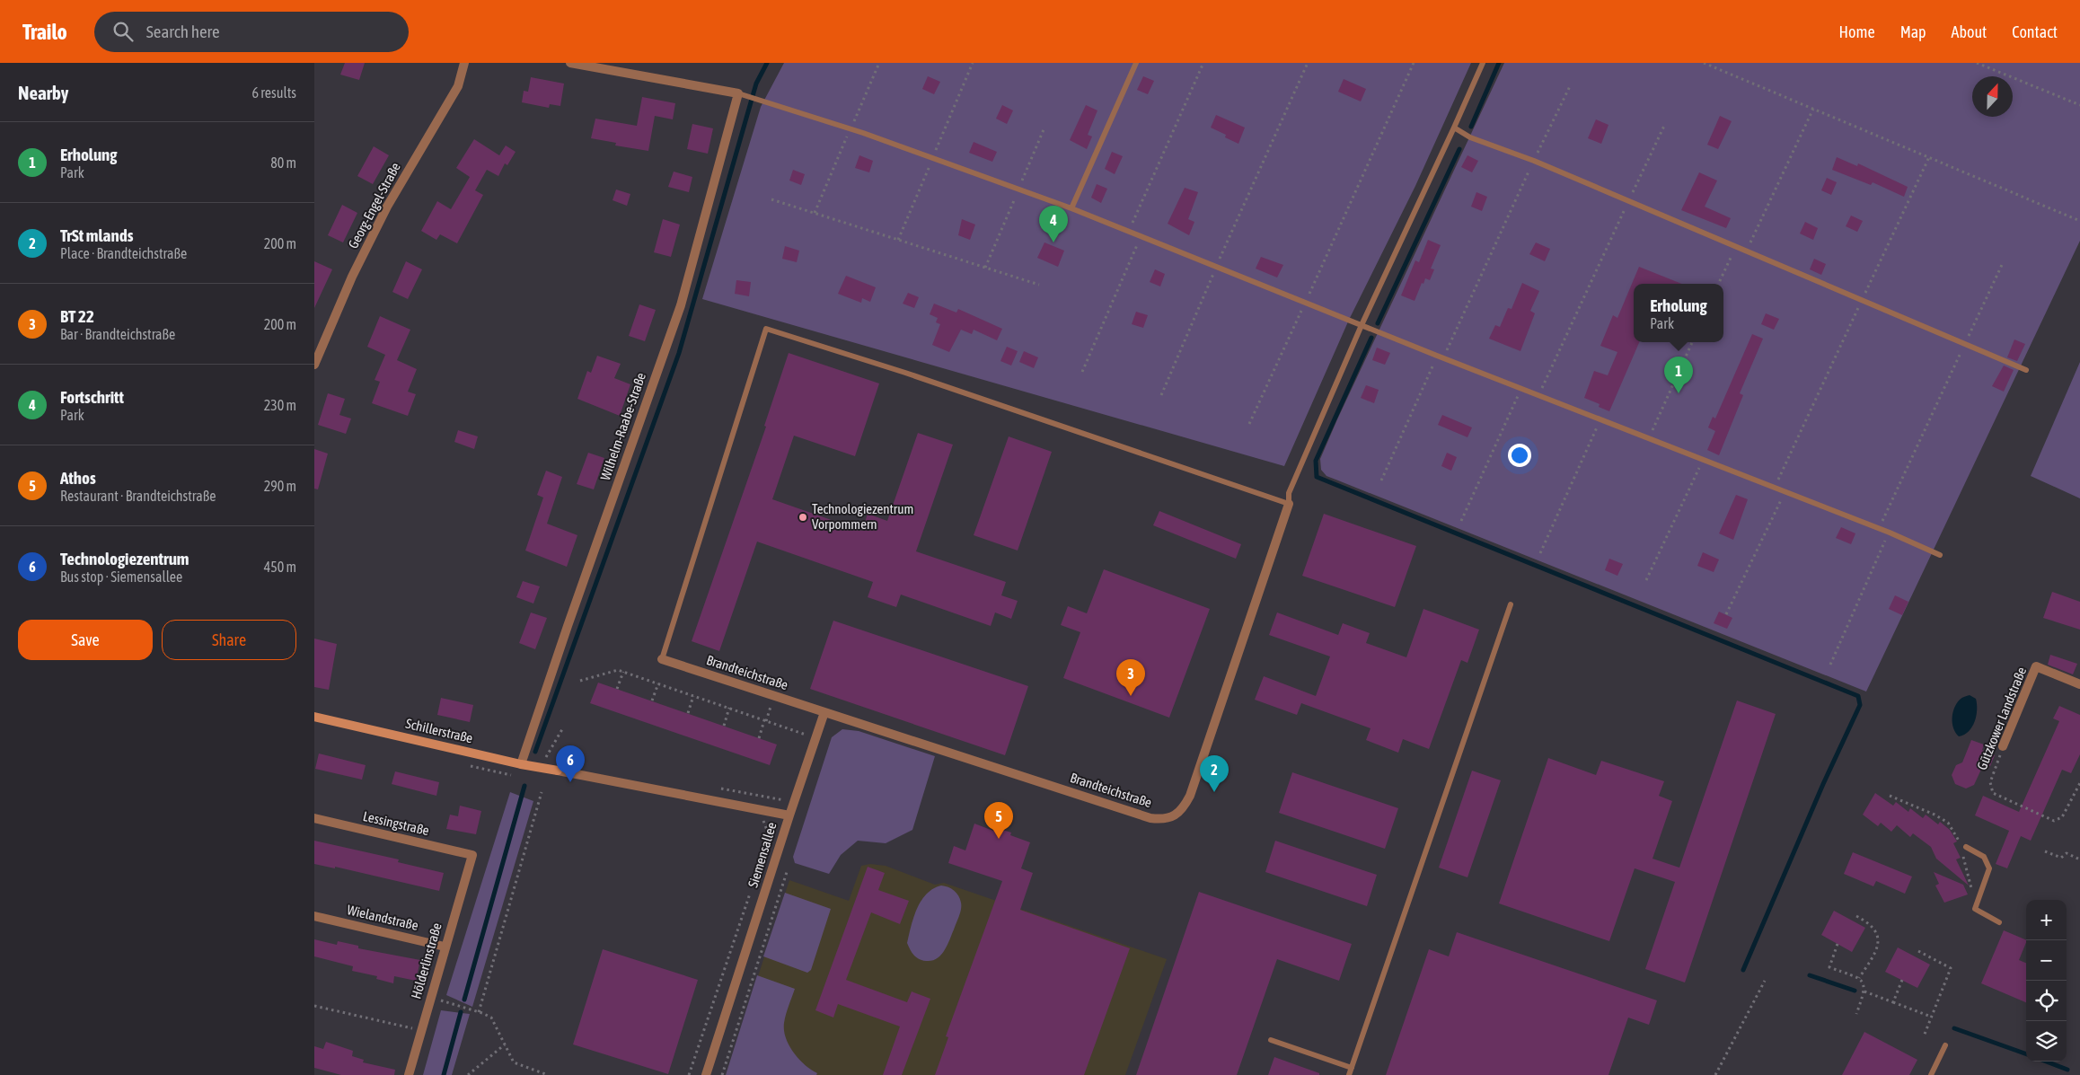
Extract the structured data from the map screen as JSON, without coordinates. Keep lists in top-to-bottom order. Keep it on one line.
{"streets":{"street":["Georg-Engel-Straße","Wilhelm-Raabe-Straße","Brandteichstraße","Gützkower Landstraße","Schillerstraße","Lessingstraße","Siemensallee","Wielandstraße","Hölderlinstraße"]},"crossings":[["Wilhelm-Raabe-Straße","Schillerstraße"],["Schillerstraße","Siemensallee"],["Lessingstraße","Hölderlinstraße"],["Wielandstraße","Hölderlinstraße"]],"places":["Technologiezentrum Vorpommern"],"north":"top","page":{"header":"Trailo","search":"Search here","nav":["Home","Map","About","Contact"],"heading":["Nearby","6 results"],"list":[{"mark":"1","name":"Erholung","note":"Park","value":"80 m"},{"mark":"2","name":"TrSt mlands","note":"Place · Brandteichstraße","value":"200 m"},{"mark":"3","name":"BT 22","note":"Bar · Brandteichstraße","value":"200 m"},{"mark":"4","name":"Fortschritt","note":"Park","value":"230 m"},{"mark":"5","name":"Athos","note":"Restaurant · Brandteichstraße","value":"290 m"},{"mark":"6","name":"Technologiezentrum","note":"Bus stop · Siemensallee","value":"450 m"}],"pins":["4","1","3","6","2","5"],"popup":["Erholung","Park"],"buttons":["Save","Share"],"map_buttons":["+","−"]}}
